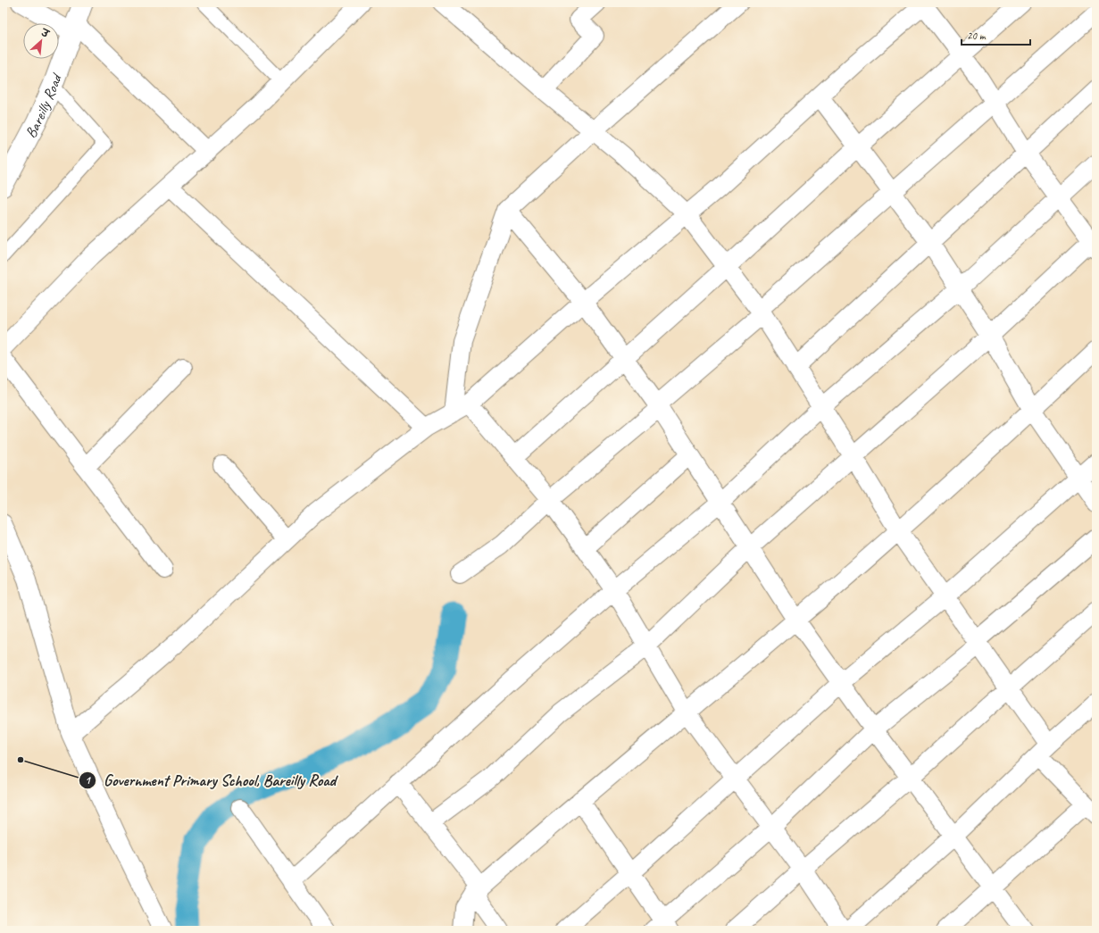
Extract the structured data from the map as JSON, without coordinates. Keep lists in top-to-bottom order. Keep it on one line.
{"streets":{"highway":["Bareilly Road"]},"places":["Government Primary School, Bareilly Road"],"scale_bar":"20 m","north":"top right"}
